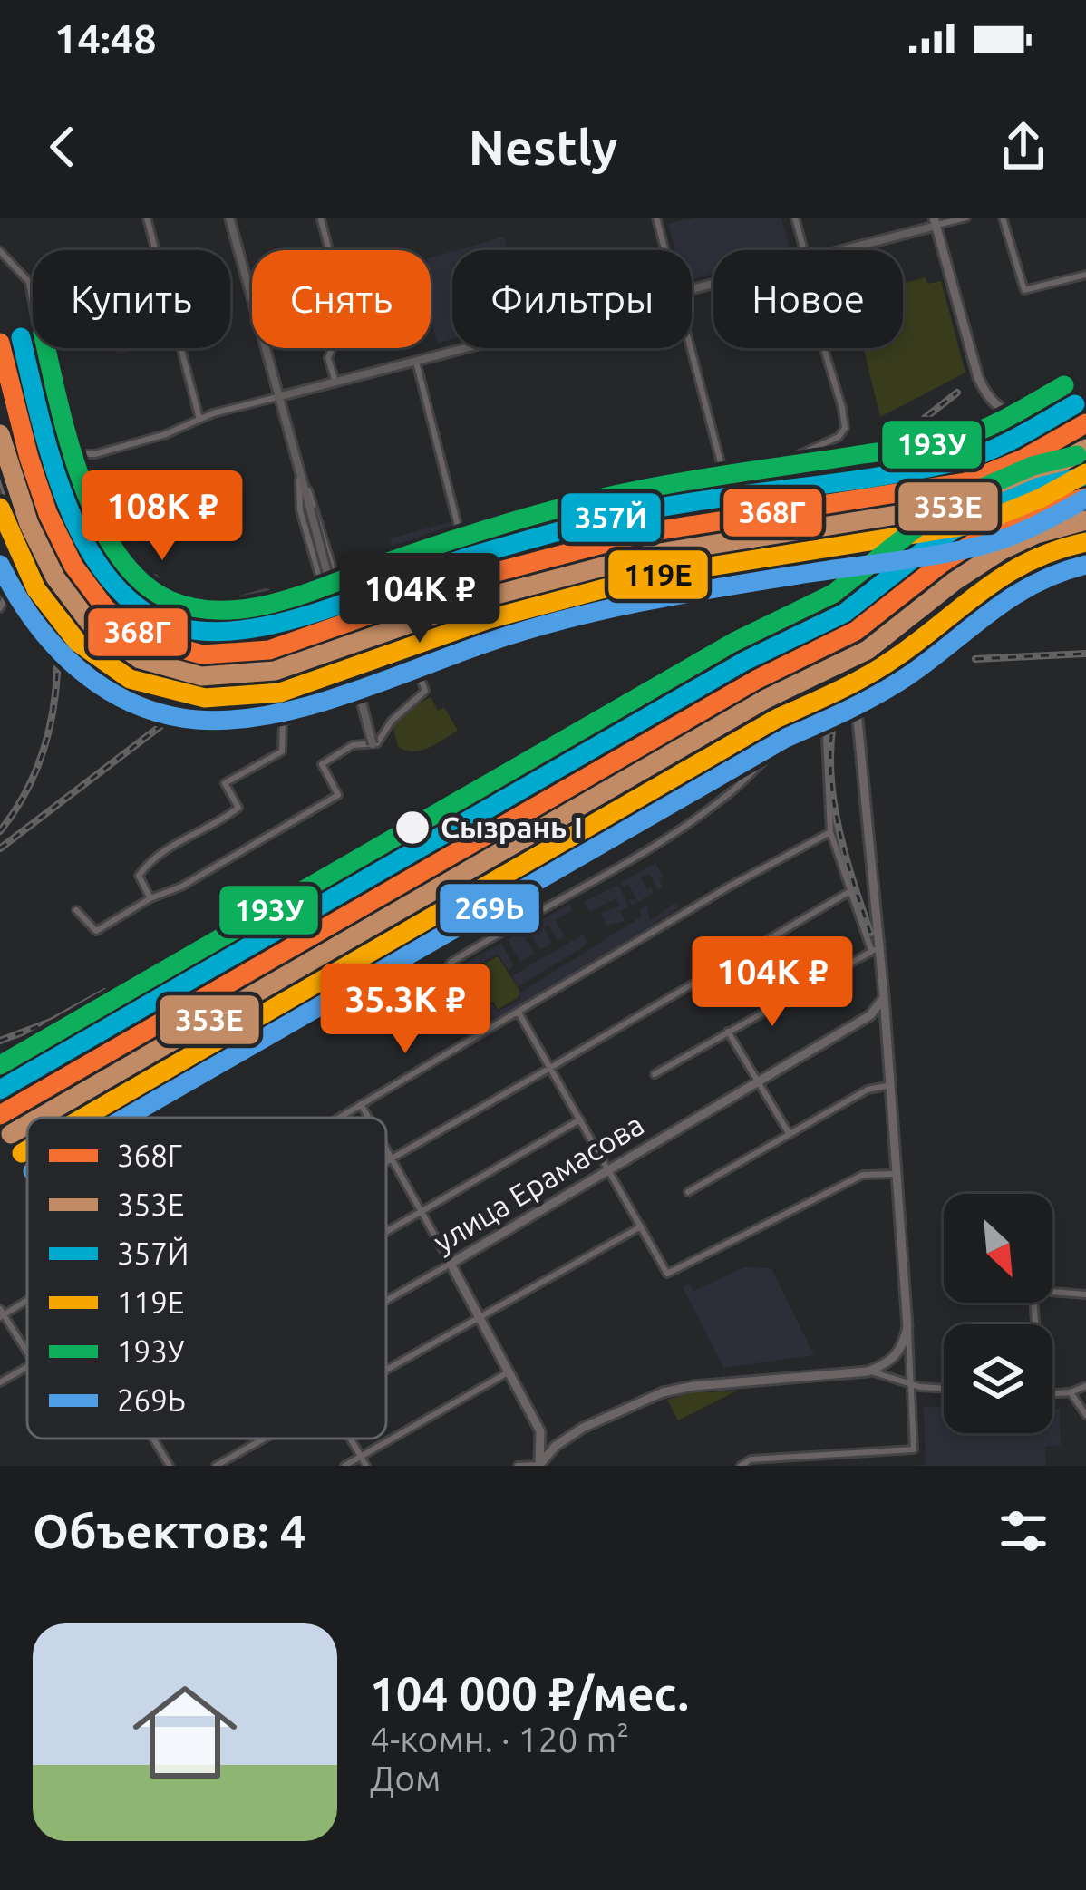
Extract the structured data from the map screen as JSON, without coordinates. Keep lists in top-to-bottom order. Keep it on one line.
{"streets":{"main road":["улица Ерамасова"]},"places":["Сызрань I"],"lines":["transit line 357Й","transit line 368Г","transit line 193У","transit line 353Е","transit line 119Е","transit line 269Ь"],"legend":["368Г","353Е","357Й","119Е","193У","269Ь"],"north":"bottom right","page":{"status":"14:48","header":"Nestly","chip":["Купить","Снять","Фильтры","Новое"],"price":["108K ₽","104K ₽","104K ₽","35.3K ₽"],"heading":"Объектов: 4","list":[{"name":"104 000 ₽/мес.","note":"4-комн. · 120 m² · Дом"}]}}
